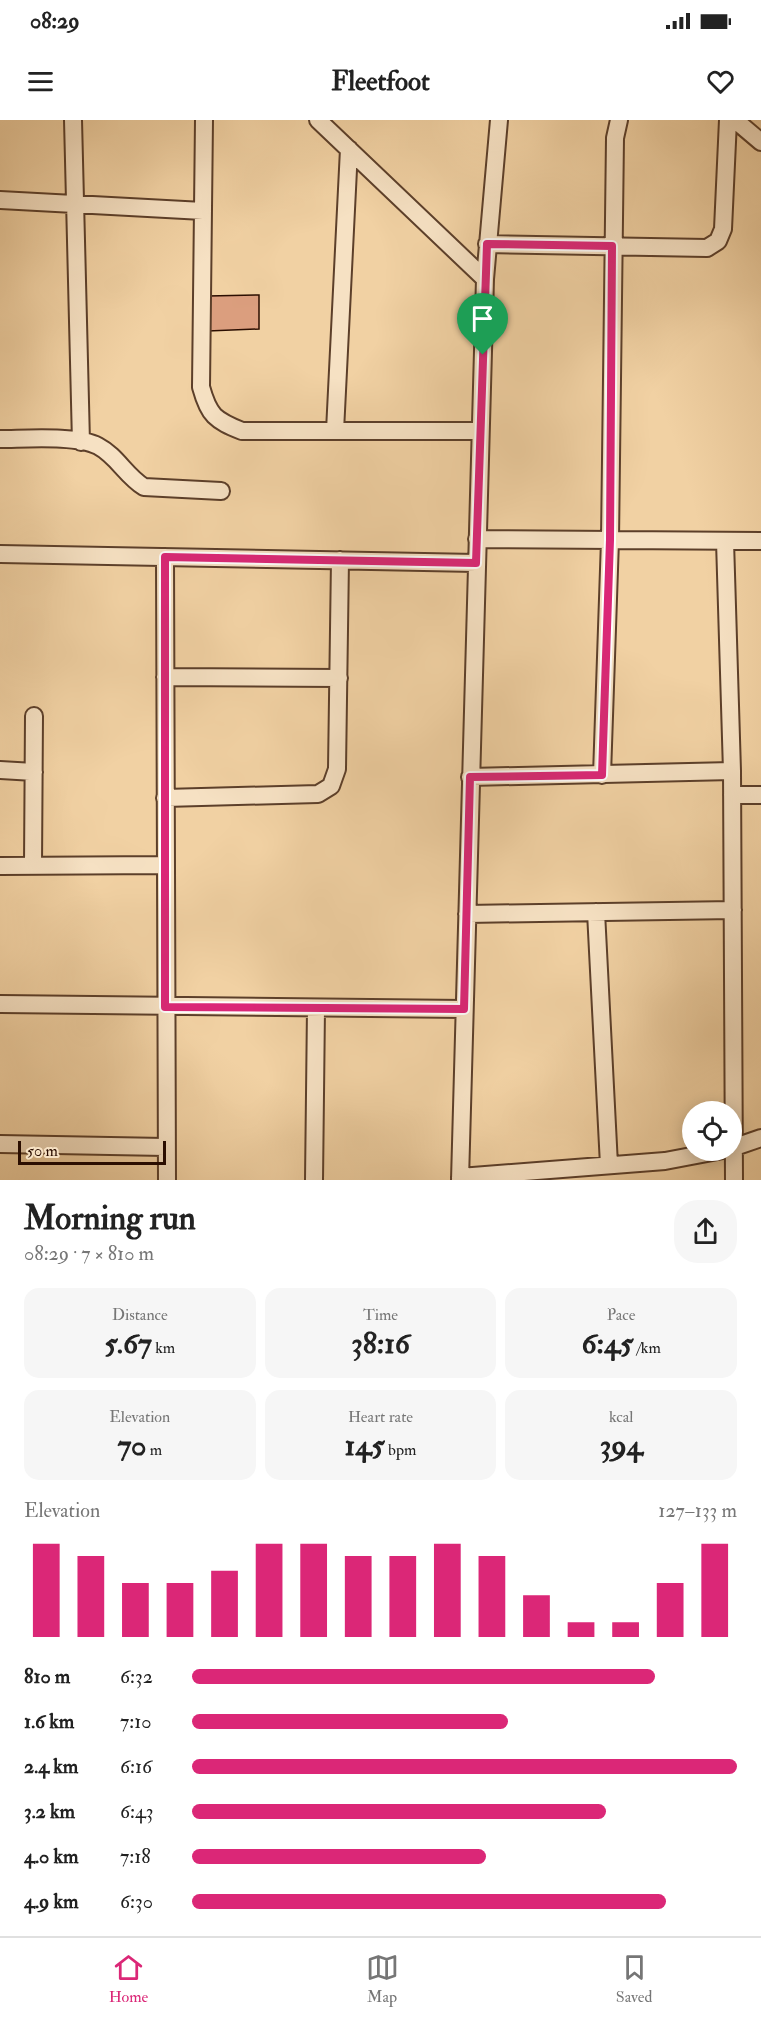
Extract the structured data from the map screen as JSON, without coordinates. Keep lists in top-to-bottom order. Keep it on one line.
{"scale_bar":"50 m","page":{"status":"08:29","header":"Fleetfoot","scale":"50 m","heading":["Morning run","08:29 · 7 × 810 m"],"stats":[["Distance","5.67 km"],["Time","38:16"],["Pace","6:45 /km"],["Elevation","70 m"],["Heart rate","145 bpm"],["kcal","394"]],"chart":["Elevation","127–133 m"],"list":[{"name":"810 m","note":"6:32"},{"name":"1.6 km","note":"7:10"},{"name":"2.4 km","note":"6:16"},{"name":"3.2 km","note":"6:43"},{"name":"4.0 km","note":"7:18"},{"name":"4.9 km","note":"6:30"}],"tabs":["Home","Map","Saved"]}}
